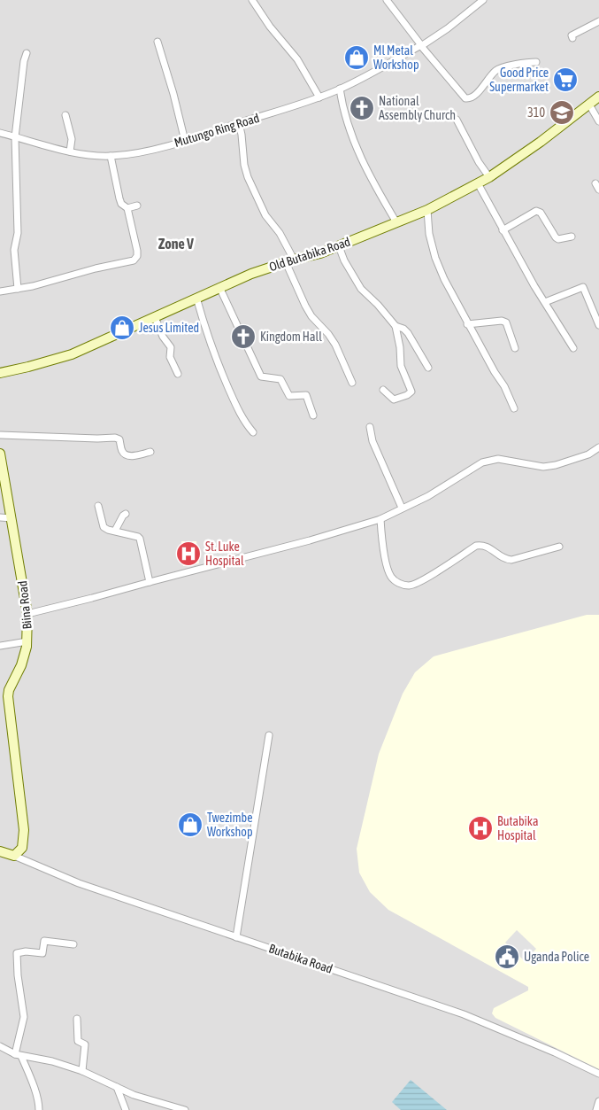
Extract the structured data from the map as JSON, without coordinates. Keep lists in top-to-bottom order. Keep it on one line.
{"streets":{"main road":["Old Butabika Road","Biina Road","Butabika Road"],"street":["Mutungo Ring Road"]},"crossings":[["Biina Road","Butabika Road"]],"districts":["Zone V"],"places":{"shop":["Ml Metal Workshop","Jesus Limited","Twezimbe Workshop"],"supermarket":["Good Price Supermarket"],"church":["National Assembly Church","Kingdom Hall"],"school or university":["310"],"hospital":["St. Luke Hospital","Butabika Hospital"],"public building":["Uganda Police"]}}
